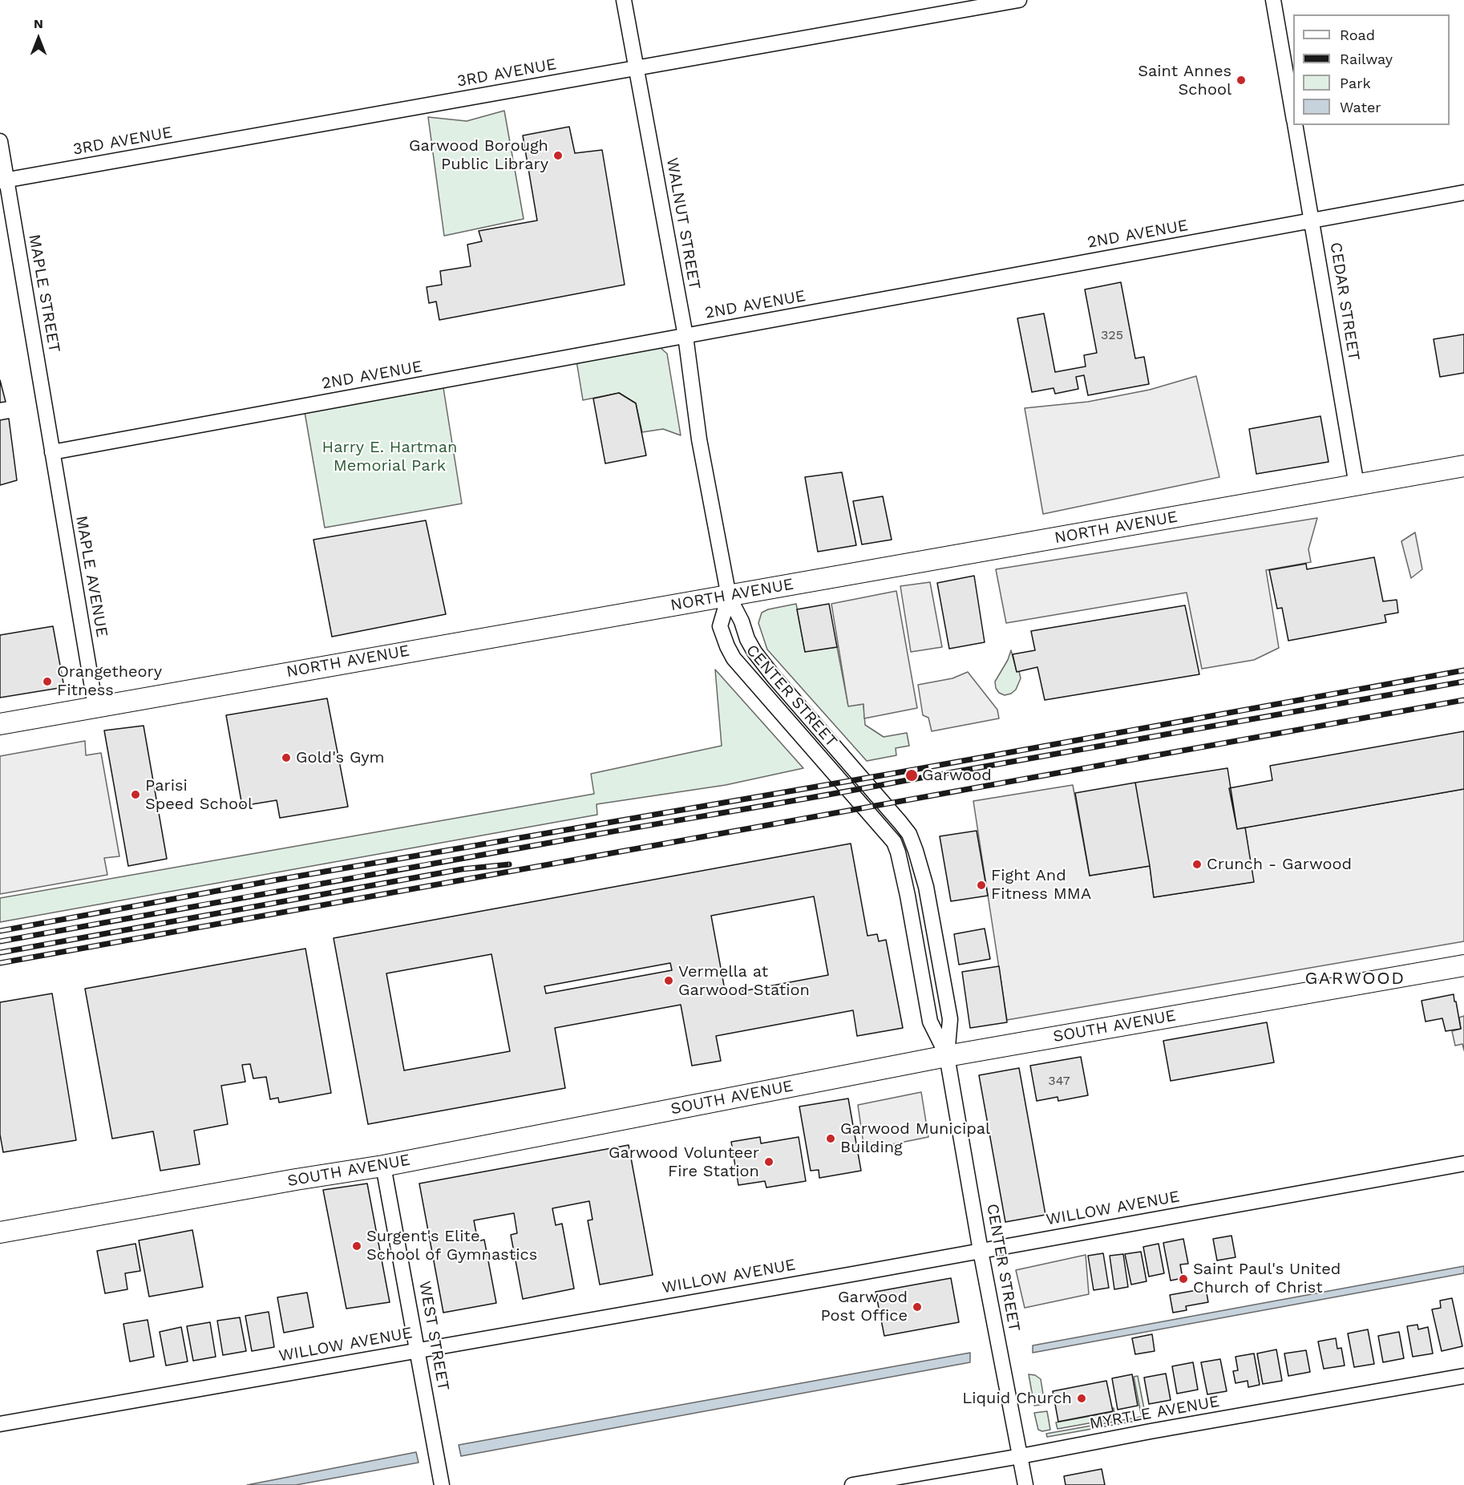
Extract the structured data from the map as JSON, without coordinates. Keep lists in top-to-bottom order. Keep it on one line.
{"streets":{"main road":["NORTH AVENUE","SOUTH AVENUE"],"street":["3RD AVENUE","WALNUT STREET","2ND AVENUE","MAPLE STREET","CEDAR STREET","MAPLE AVENUE","CENTER STREET","WILLOW AVENUE","WEST STREET","MYRTLE AVENUE"]},"crossings":[["3RD AVENUE","WALNUT STREET"],["3RD AVENUE","MAPLE STREET"],["WALNUT STREET","2ND AVENUE"],["WALNUT STREET","NORTH AVENUE"],["WALNUT STREET","CENTER STREET"],["2ND AVENUE","MAPLE STREET"],["2ND AVENUE","CEDAR STREET"],["2ND AVENUE","MAPLE AVENUE"],["MAPLE STREET","MAPLE AVENUE"],["CEDAR STREET","NORTH AVENUE"],["NORTH AVENUE","MAPLE AVENUE"],["NORTH AVENUE","CENTER STREET"],["CENTER STREET","SOUTH AVENUE"],["CENTER STREET","WILLOW AVENUE"],["CENTER STREET","MYRTLE AVENUE"],["SOUTH AVENUE","WEST STREET"],["WILLOW AVENUE","WEST STREET"]],"districts":["GARWOOD"],"parks":["Harry E. Hartman Memorial Park"],"places":["Saint Annes School","Garwood Borough Public Library","Orangetheory Fitness","Gold's Gym","Garwood","Parisi Speed School","Crunch - Garwood","Fight And Fitness MMA","Vermella at Garwood Station","Garwood Municipal Building","Garwood Volunteer Fire Station","Surgent's Elite School of Gymnastics","Saint Paul's United Church of Christ","Garwood Post Office","Liquid Church"],"house_numbers":["325","347"],"legend":["Road","Railway","Park","Water"],"north":"top"}
